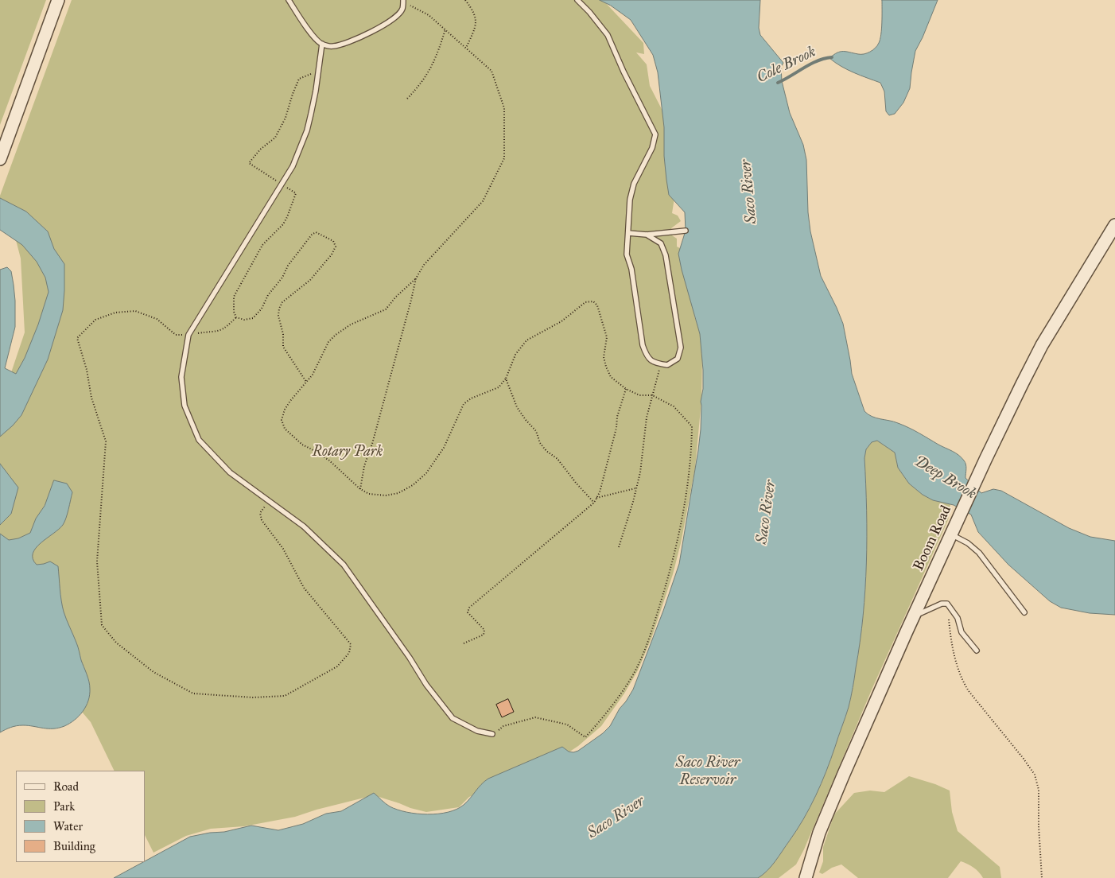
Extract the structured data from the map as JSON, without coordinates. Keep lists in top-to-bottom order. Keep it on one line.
{"streets":{"street":["Boom Road"]},"water":["Cole Brook","Saco River","Deep Brook","Saco River Reservoir"],"parks":["Rotary Park"],"legend":["Road","Park","Water","Building"]}
